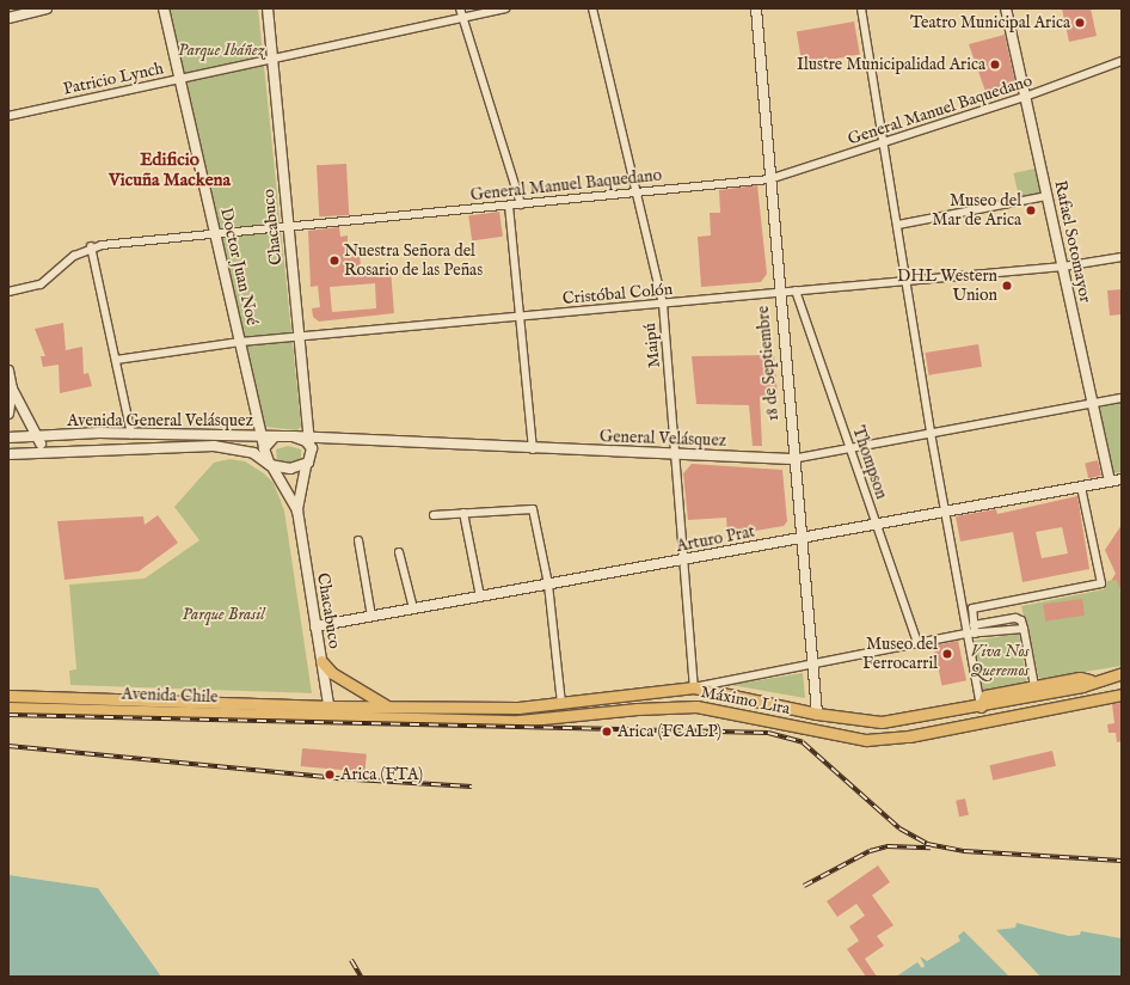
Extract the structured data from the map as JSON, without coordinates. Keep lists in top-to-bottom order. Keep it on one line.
{"streets":{"main road":["Avenida Chile","Máximo Lira"],"street":["Patricio Lynch","General Manuel Baquedano","Chacabuco","Rafael Sotomayor","Doctor Juan Noé","Cristóbal Colón","Maipú","18 de Septiembre","Avenida General Velásquez","General Velásquez","Thompson","Arturo Prat"]},"crossings":[["Patricio Lynch","Chacabuco"],["Patricio Lynch","Doctor Juan Noé"],["General Manuel Baquedano","Chacabuco"],["General Manuel Baquedano","Rafael Sotomayor"],["General Manuel Baquedano","Doctor Juan Noé"],["General Manuel Baquedano","Maipú"],["General Manuel Baquedano","18 de Septiembre"],["Chacabuco","Doctor Juan Noé"],["Chacabuco","Cristóbal Colón"],["Chacabuco","Avenida General Velásquez"],["Chacabuco","Arturo Prat"],["Chacabuco","Avenida Chile"],["Chacabuco","Máximo Lira"],["Rafael Sotomayor","Cristóbal Colón"],["Rafael Sotomayor","Arturo Prat"],["Doctor Juan Noé","Cristóbal Colón"],["Doctor Juan Noé","Avenida General Velásquez"],["Cristóbal Colón","Maipú"],["Cristóbal Colón","18 de Septiembre"],["Cristóbal Colón","Thompson"],["Maipú","General Velásquez"],["Maipú","Arturo Prat"],["Maipú","Máximo Lira"],["18 de Septiembre","General Velásquez"],["18 de Septiembre","Arturo Prat"],["18 de Septiembre","Máximo Lira"],["Thompson","Arturo Prat"],["Avenida Chile","Máximo Lira"]],"districts":["Edificio Vicuña Mackena"],"parks":["Parque Ibáñez","Parque Brasil","Viva Nos Queremos"],"places":["Teatro Municipal Arica","Ilustre Municipalidad Arica","Museo del Mar de Arica","Nuestra Señora del Rosario de las Peñas","DHL Western Union","Museo del Ferrocarril","Arica (FCALP)","Arica (FTA)"]}
